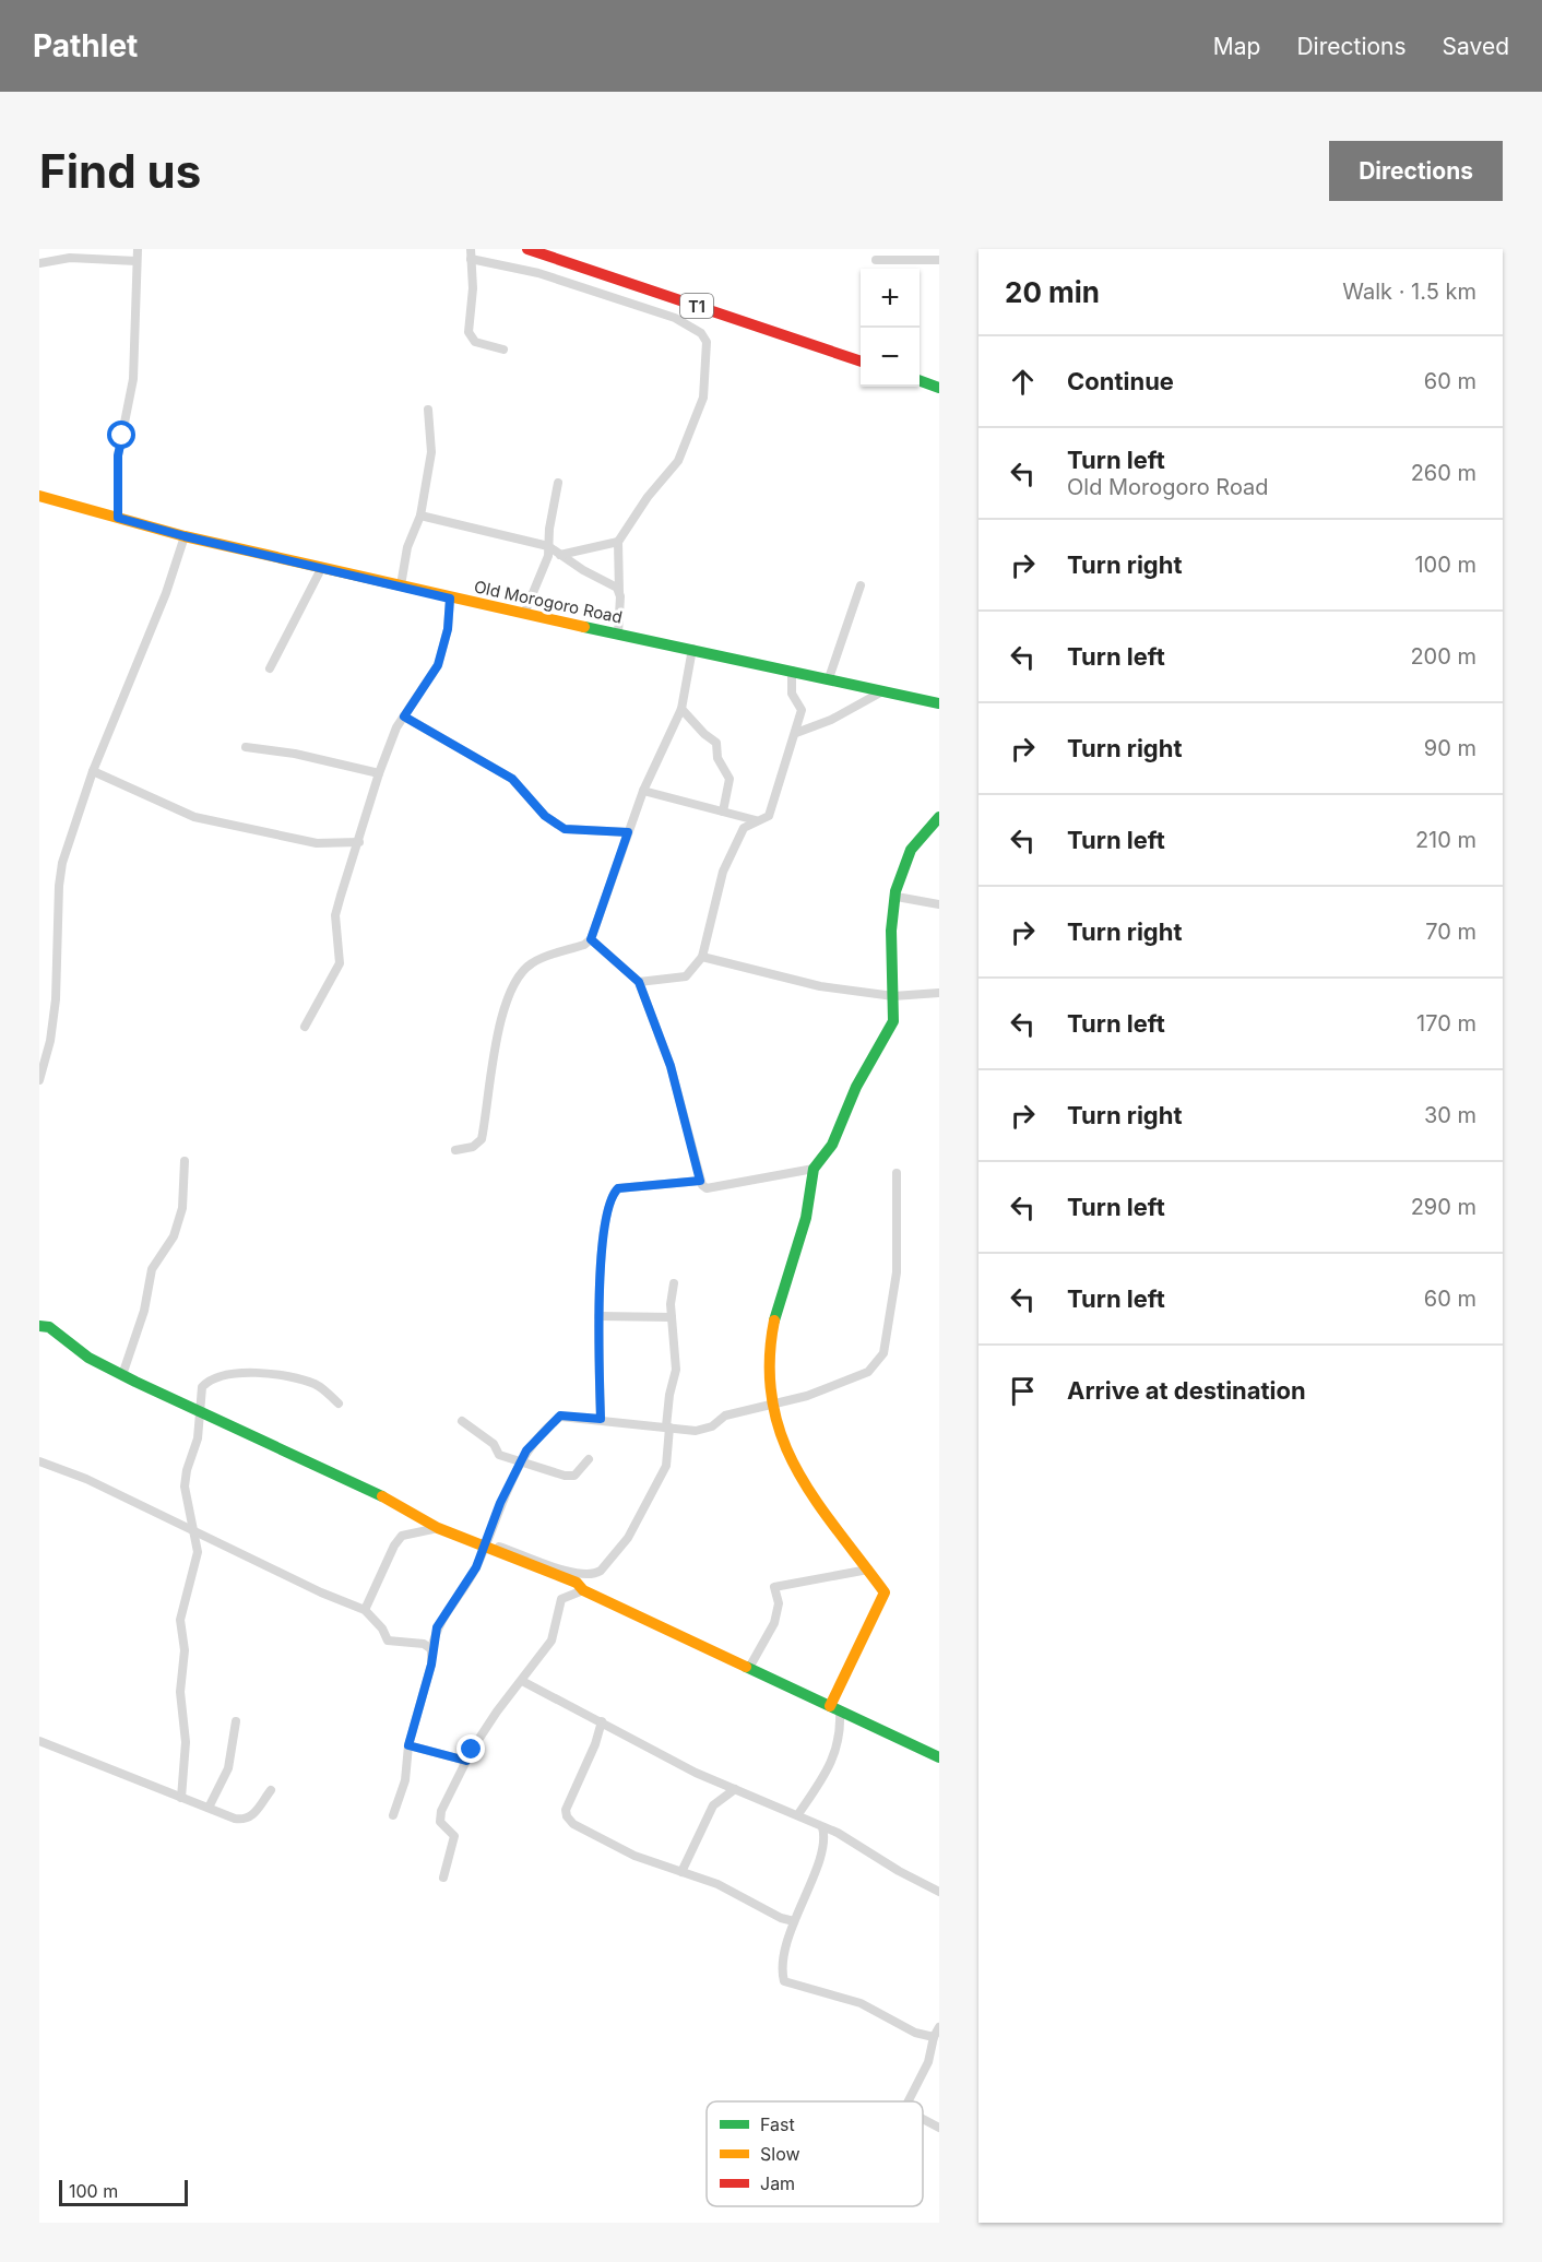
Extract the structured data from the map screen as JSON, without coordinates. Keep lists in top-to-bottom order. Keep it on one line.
{"streets":{"main road":["T1","Old Morogoro Road"]},"legend":["Fast","Slow","Jam"],"scale_bar":"100 m","page":{"header":"Pathlet","nav":["Map","Directions","Saved"],"buttons":"Directions","title":"Find us","heading":["20 min","Walk · 1.5 km"],"map_buttons":["+","−"],"list":[["Continue","60 m"],["Turn left","Old Morogoro Road","260 m"],["Turn right","100 m"],["Turn left","200 m"],["Turn right","90 m"],["Turn left","210 m"],["Turn right","70 m"],["Turn left","170 m"],["Turn right","30 m"],["Turn left","290 m"],["Turn left","60 m"],"Arrive at destination"],"scale":"100 m"}}
